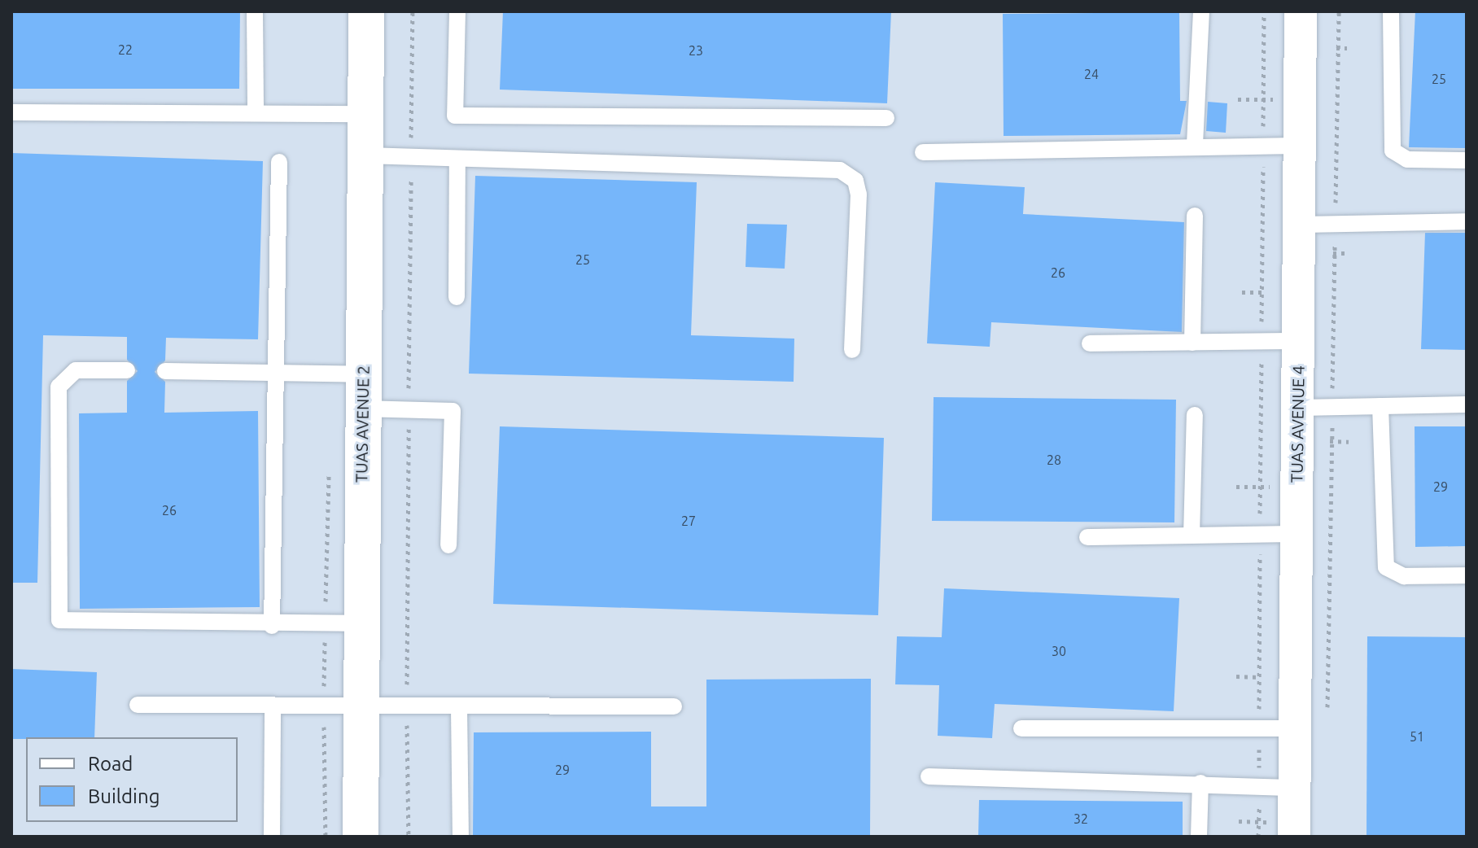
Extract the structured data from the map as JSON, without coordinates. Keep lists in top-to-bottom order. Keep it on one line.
{"streets":{"street":["TUAS AVENUE 2","TUAS AVENUE 4"]},"house_numbers":["22","23","24","25","25","26","28","29","26","27","30","51","29","32"],"legend":["Road","Building"]}
